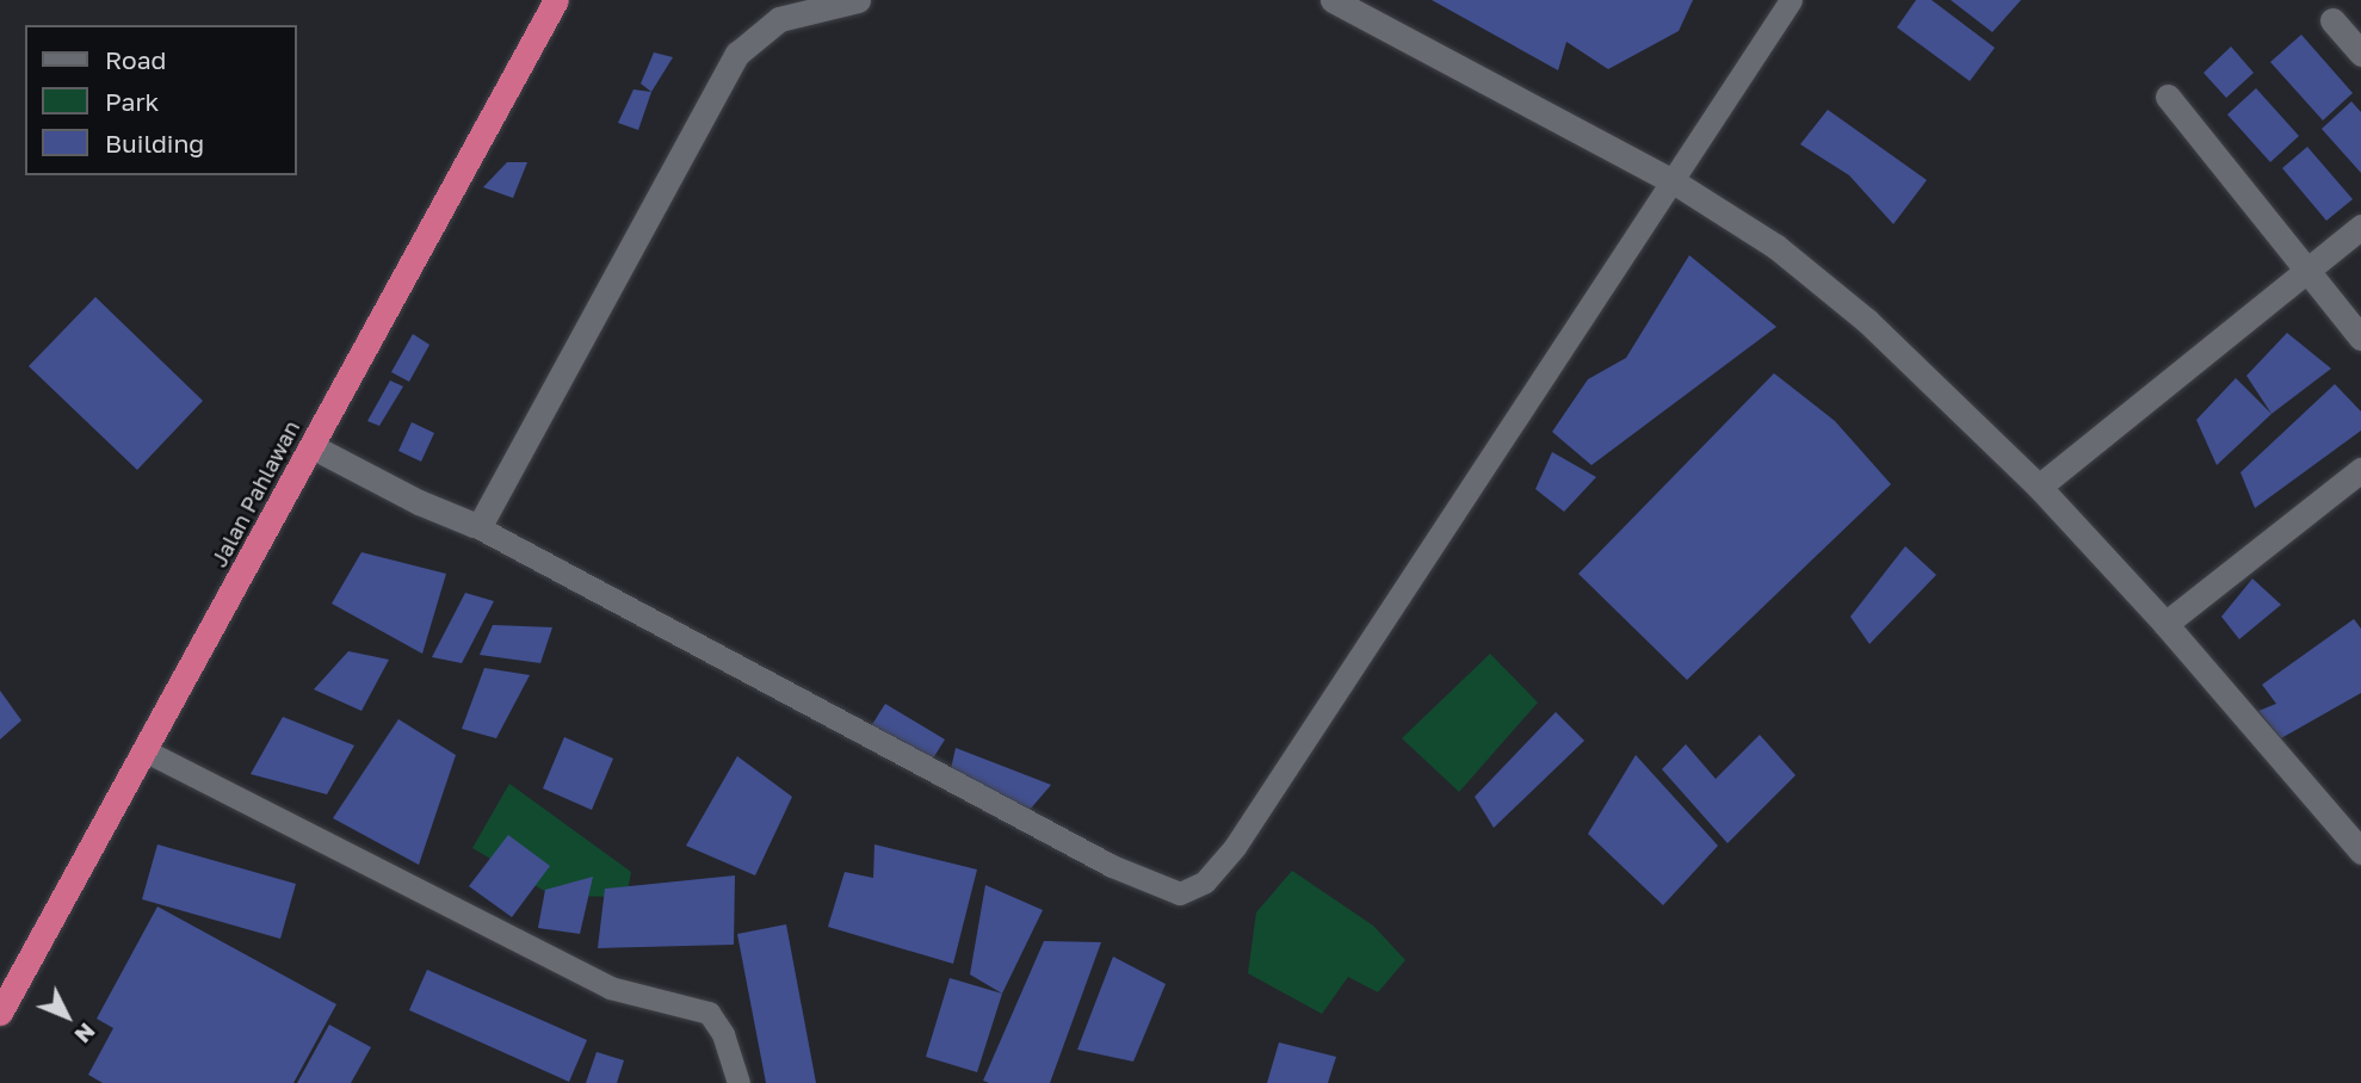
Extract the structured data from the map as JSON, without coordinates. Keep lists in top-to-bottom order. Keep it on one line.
{"streets":{"highway":["Jalan Pahlawan"]},"legend":["Road","Park","Building"],"north":"bottom right"}
